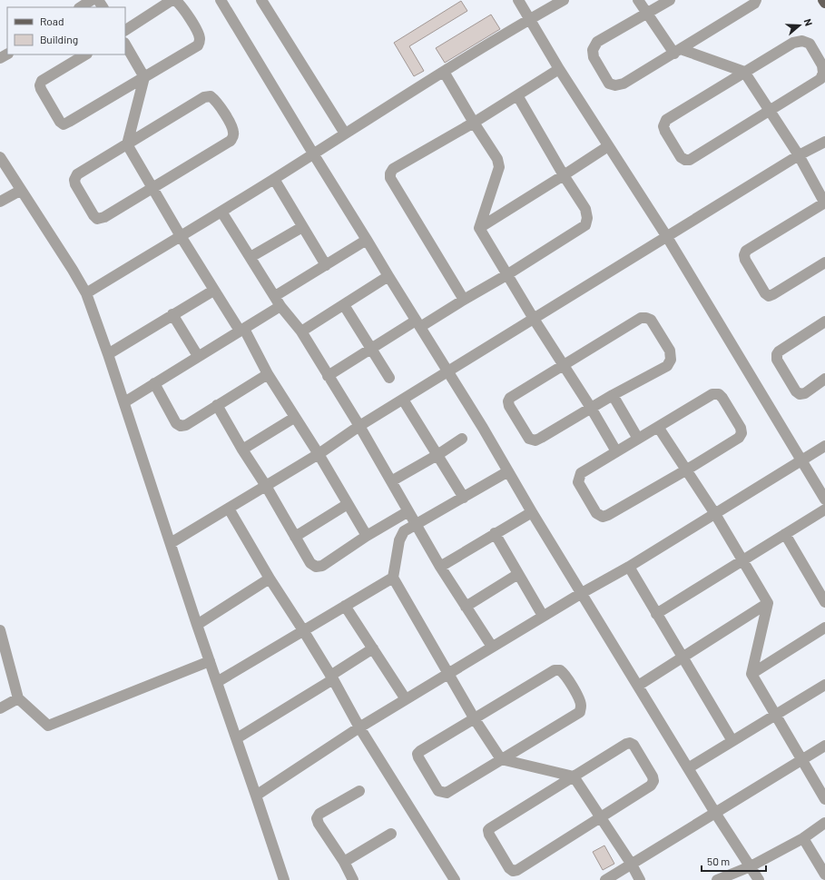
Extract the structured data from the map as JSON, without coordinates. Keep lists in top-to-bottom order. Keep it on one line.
{"legend":["Road","Building"],"scale_bar":"50 m","north":"right"}
